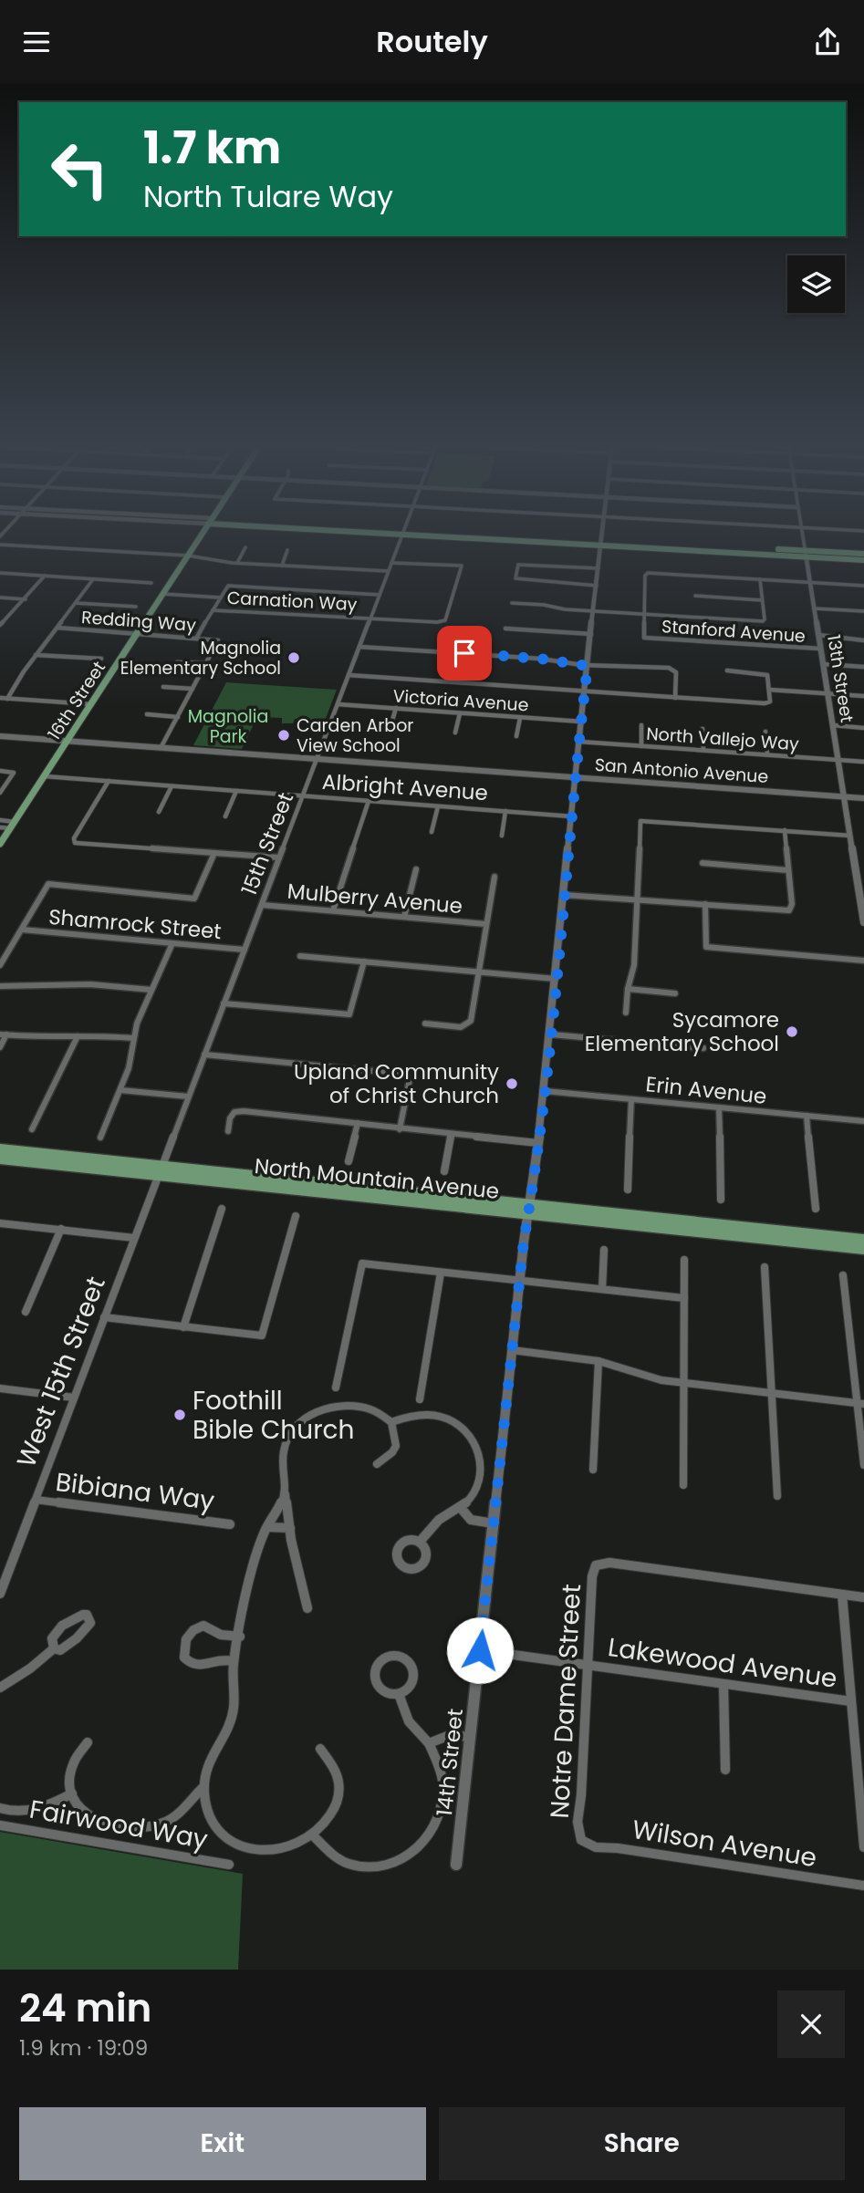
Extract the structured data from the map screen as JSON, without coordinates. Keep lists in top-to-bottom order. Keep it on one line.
{"streets":{"main road":["16th Street","North Mountain Avenue"],"street":["Carnation Way","Redding Way","Stanford Avenue","13th Street","Victoria Avenue","North Vallejo Way","San Antonio Avenue","Albright Avenue","15th Street","Mulberry Avenue","Shamrock Street","Erin Avenue","West 15th Street","Bibiana Way","Lakewood Avenue","Notre Dame Street","14th Street","Fairwood Way","Wilson Avenue"]},"crossings":[["Carnation Way","15th Street"],["Redding Way","16th Street"],["Stanford Avenue","13th Street"],["13th Street","North Vallejo Way"],["13th Street","San Antonio Avenue"],["16th Street","San Antonio Avenue"],["16th Street","Albright Avenue"],["Victoria Avenue","15th Street"],["Victoria Avenue","14th Street"],["North Vallejo Way","14th Street"],["San Antonio Avenue","15th Street"],["San Antonio Avenue","14th Street"],["Albright Avenue","15th Street"],["Albright Avenue","14th Street"],["15th Street","Mulberry Avenue"],["15th Street","Shamrock Street"],["15th Street","North Mountain Avenue"],["15th Street","West 15th Street"],["Erin Avenue","14th Street"],["North Mountain Avenue","West 15th Street"],["North Mountain Avenue","14th Street"],["West 15th Street","Bibiana Way"],["Lakewood Avenue","Notre Dame Street"],["Lakewood Avenue","14th Street"],["Notre Dame Street","Wilson Avenue"]],"parks":["Magnolia Park"],"places":["Magnolia Elementary School","Carden Arbor View School","Sycamore Elementary School","Upland Community of Christ Church","Foothill Bible Church"],"page":{"header":"Routely","turn":["1.7 km","North Tulare Way"],"heading":["24 min","1.9 km · 19:09"],"buttons":["Exit","Share"]}}
